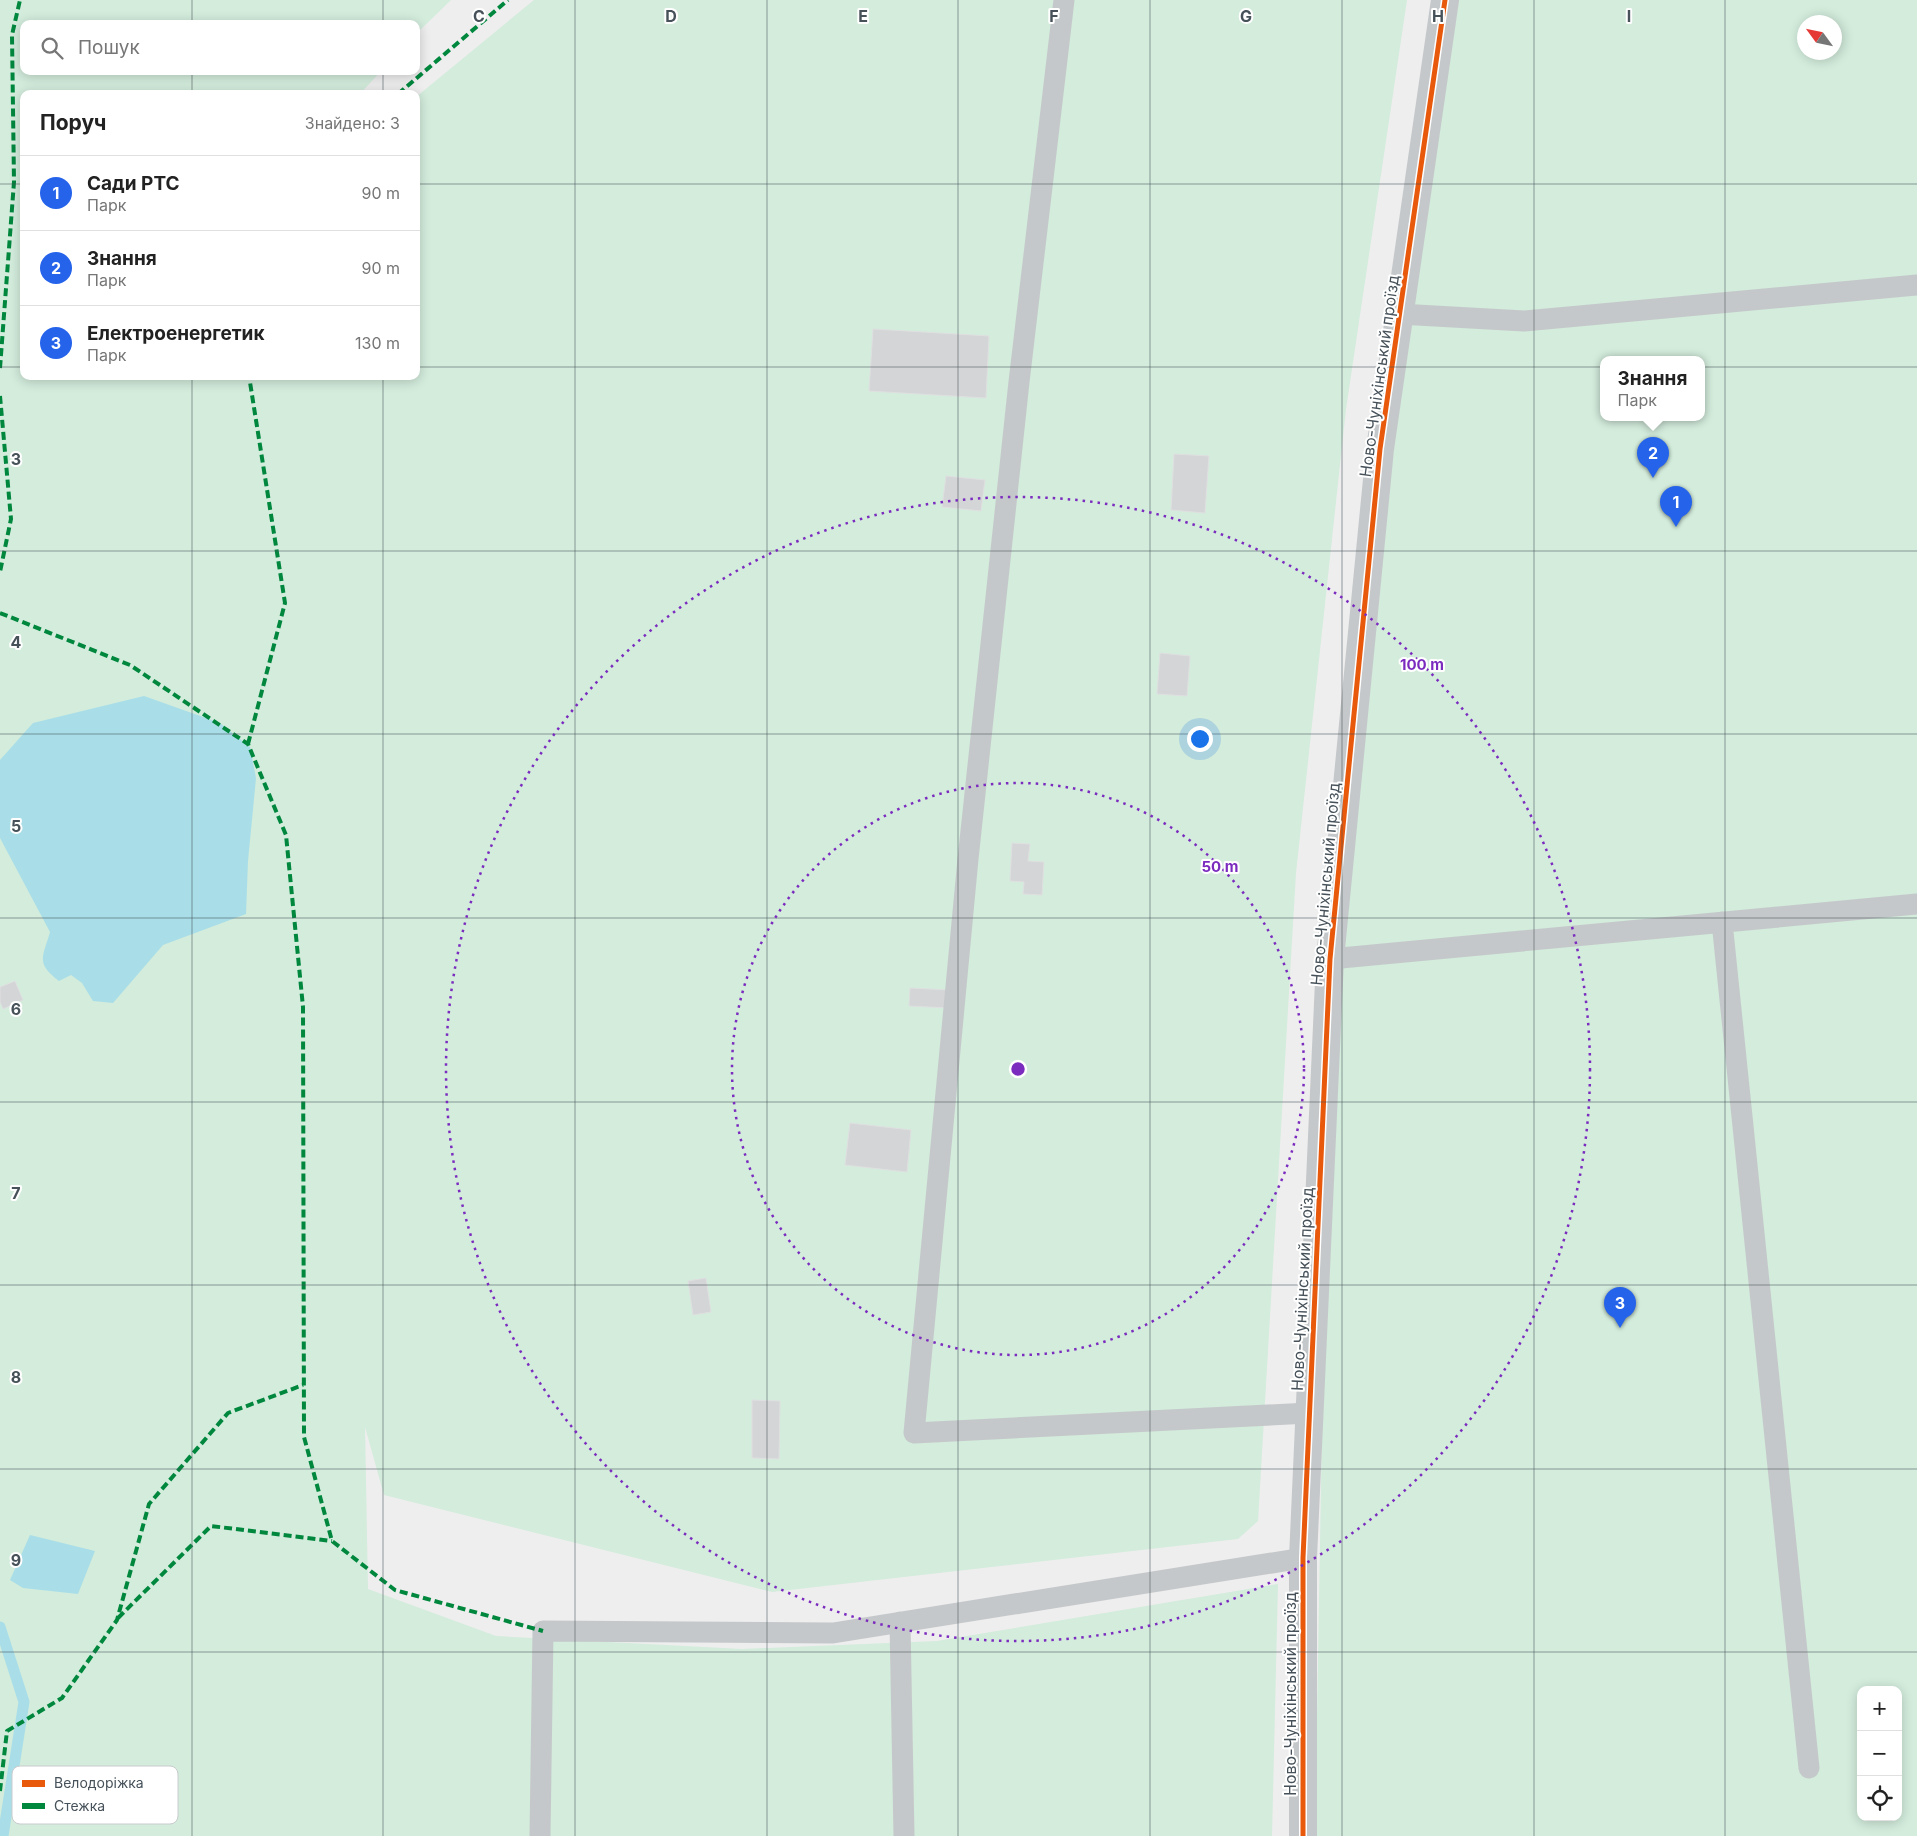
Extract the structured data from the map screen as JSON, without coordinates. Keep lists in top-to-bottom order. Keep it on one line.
{"streets":{"street":["Ново-Чуніхінський проїзд"]},"legend":["Велодоріжка","Стежка"],"north":"top left","page":{"search":"Пошук","heading":["Поруч","Знайдено: 3"],"list":[{"mark":"1","name":"Сади РТС","note":"Парк","value":"90 m"},{"mark":"2","name":"Знання","note":"Парк","value":"90 m"},{"mark":"3","name":"Електроенергетик","note":"Парк","value":"130 m"}],"popup":["Знання","Парк"],"pins":["2","1","3"],"map_buttons":["+","−"]},"grid":{"columns":["C","D","E","F","G","H","I"],"rows":["3","4","5","6","7","8","9"]},"rings":["100 m","50 m"]}
